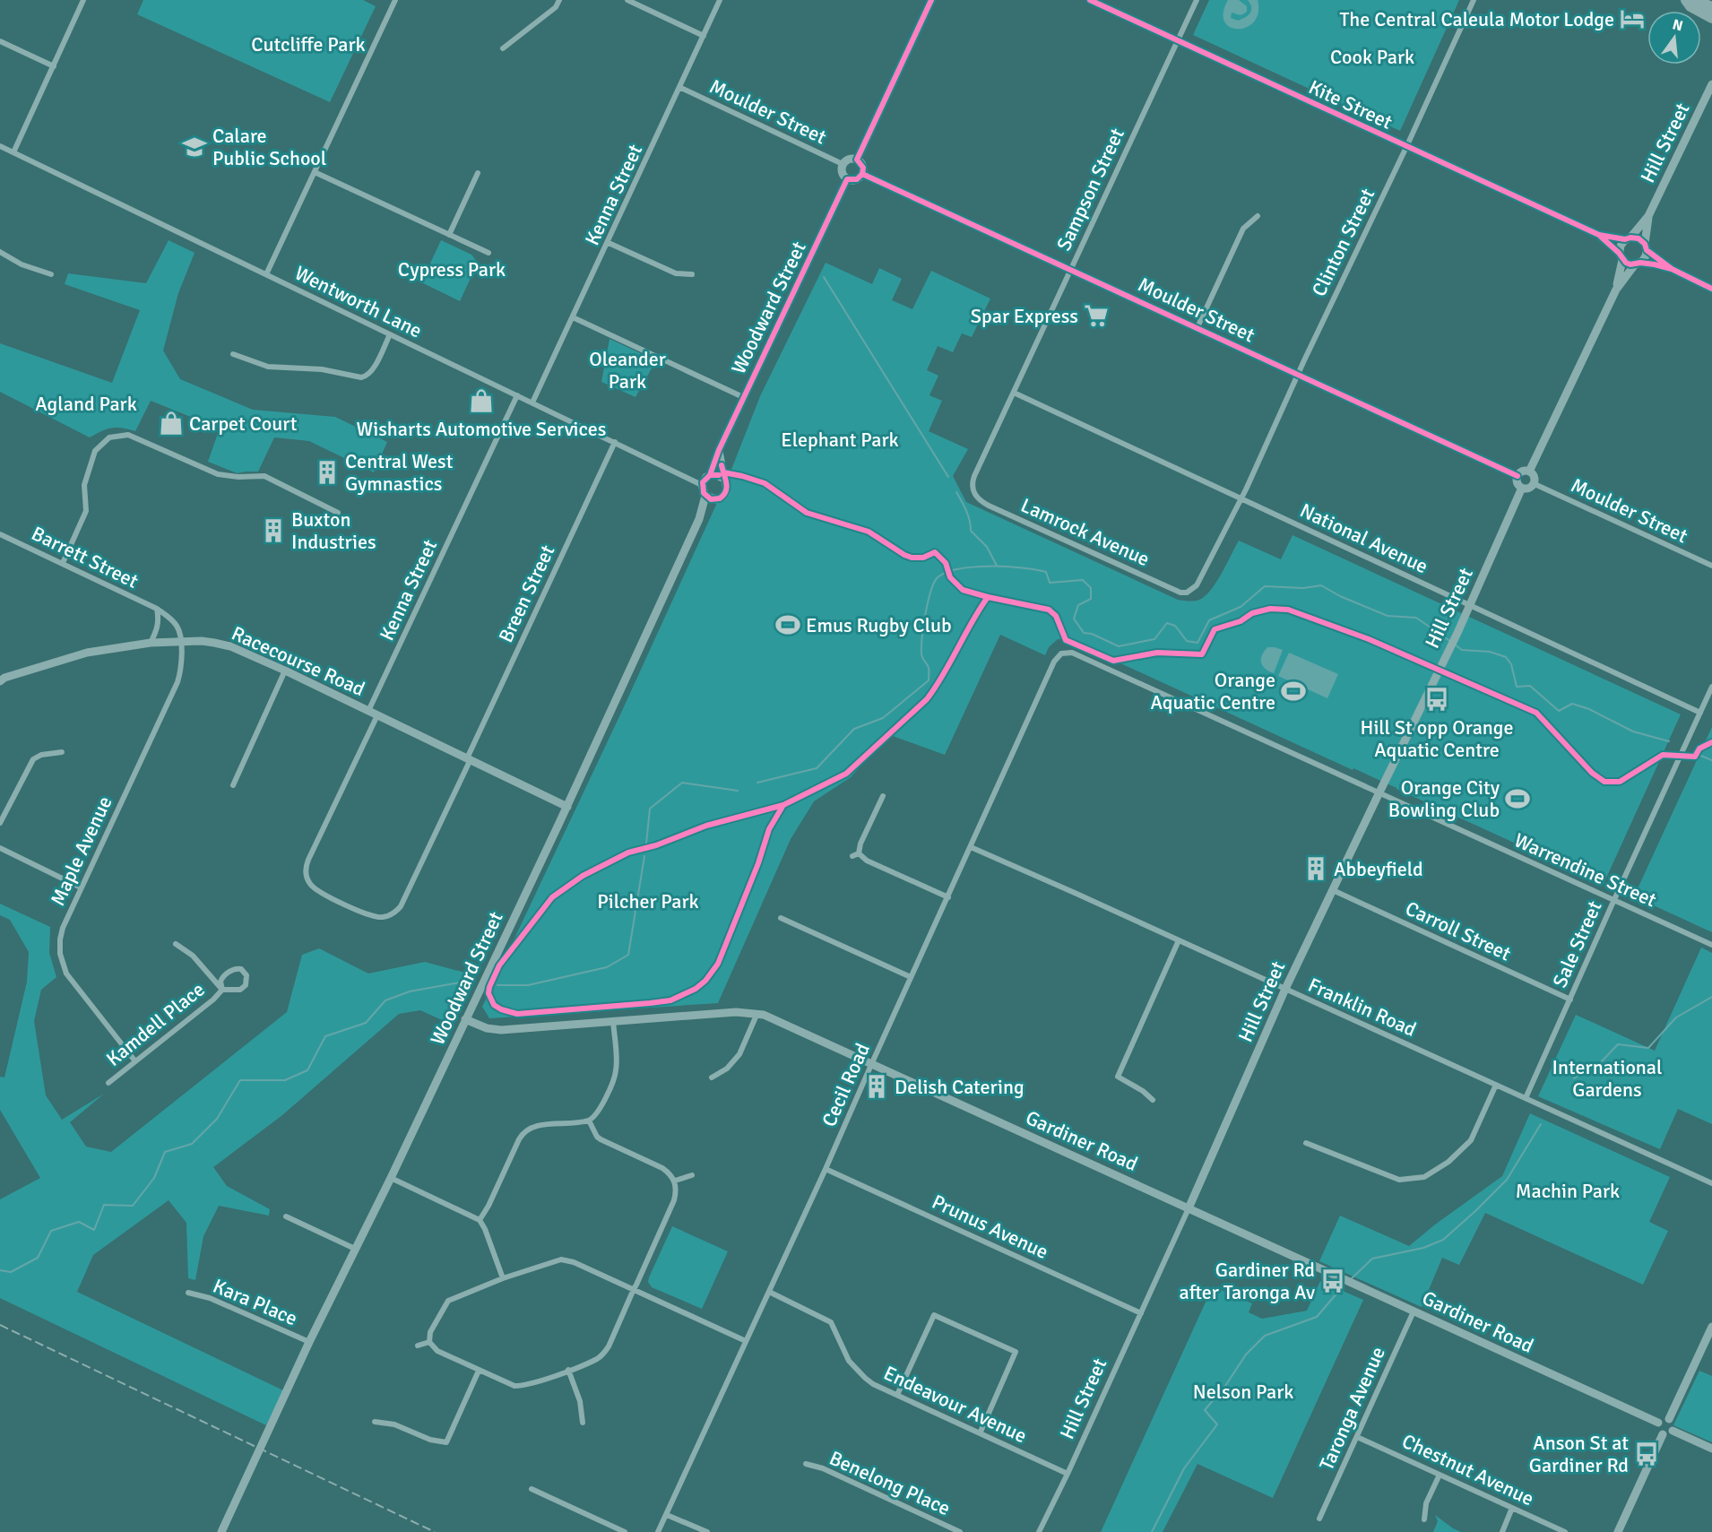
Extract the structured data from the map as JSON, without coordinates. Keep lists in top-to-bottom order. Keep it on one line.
{"streets":{"street":["Kite Street","Moulder Street","Hill Street","Sampson Street","Kenna Street","Clinton Street","Wentworth Lane","Woodward Street","Lamrock Avenue","National Avenue","Barrett Street","Breen Street","Racecourse Road","Maple Avenue","Warrendine Street","Carroll Street","Sale Street","Franklin Road","Kamdell Place","Cecil Road","Gardiner Road","Prunus Avenue","Kara Place","Endeavour Avenue","Taronga Avenue","Chestnut Avenue","Benelong Place"]},"crossings":[["Kite Street","Hill Street"],["Kite Street","Sampson Street"],["Kite Street","Clinton Street"],["Moulder Street","Hill Street"],["Moulder Street","Sampson Street"],["Moulder Street","Kenna Street"],["Moulder Street","Clinton Street"],["Moulder Street","Woodward Street"],["Hill Street","National Avenue"],["Hill Street","Warrendine Street"],["Hill Street","Carroll Street"],["Hill Street","Franklin Road"],["Hill Street","Gardiner Road"],["Hill Street","Prunus Avenue"],["Hill Street","Endeavour Avenue"],["Sampson Street","Lamrock Avenue"],["Sampson Street","National Avenue"],["Kenna Street","Wentworth Lane"],["Kenna Street","Racecourse Road"],["Clinton Street","Lamrock Avenue"],["Clinton Street","National Avenue"],["Wentworth Lane","Woodward Street"],["Wentworth Lane","Breen Street"],["Woodward Street","Racecourse Road"],["Woodward Street","Gardiner Road"],["Woodward Street","Kara Place"],["Lamrock Avenue","National Avenue"],["National Avenue","Sale Street"],["Barrett Street","Racecourse Road"],["Barrett Street","Maple Avenue"],["Breen Street","Racecourse Road"],["Racecourse Road","Maple Avenue"],["Maple Avenue","Kamdell Place"],["Warrendine Street","Sale Street"],["Warrendine Street","Cecil Road"],["Carroll Street","Sale Street"],["Sale Street","Franklin Road"],["Franklin Road","Cecil Road"],["Cecil Road","Gardiner Road"],["Cecil Road","Prunus Avenue"],["Cecil Road","Endeavour Avenue"],["Gardiner Road","Taronga Avenue"],["Taronga Avenue","Chestnut Avenue"]],"parks":["Cutcliffe Park","Cook Park","Cypress Park","Oleander Park","Agland Park","Elephant Park","Pilcher Park","International Gardens","Machin Park","Nelson Park"],"places":{"hotel":["The Central Caleula Motor Lodge"],"school or university":["Calare Public School"],"supermarket":["Spar Express"],"shop":["Wisharts Automotive Services","Carpet Court"],"building":["Central West Gymnastics","Buxton Industries","Abbeyfield","Delish Catering"],"sports":["Emus Rugby Club","Orange Aquatic Centre","Orange City Bowling Club"],"bus stop":["Hill St opp Orange Aquatic Centre","Gardiner Rd after Taronga Av","Anson St at Gardiner Rd"]},"north":"top"}
